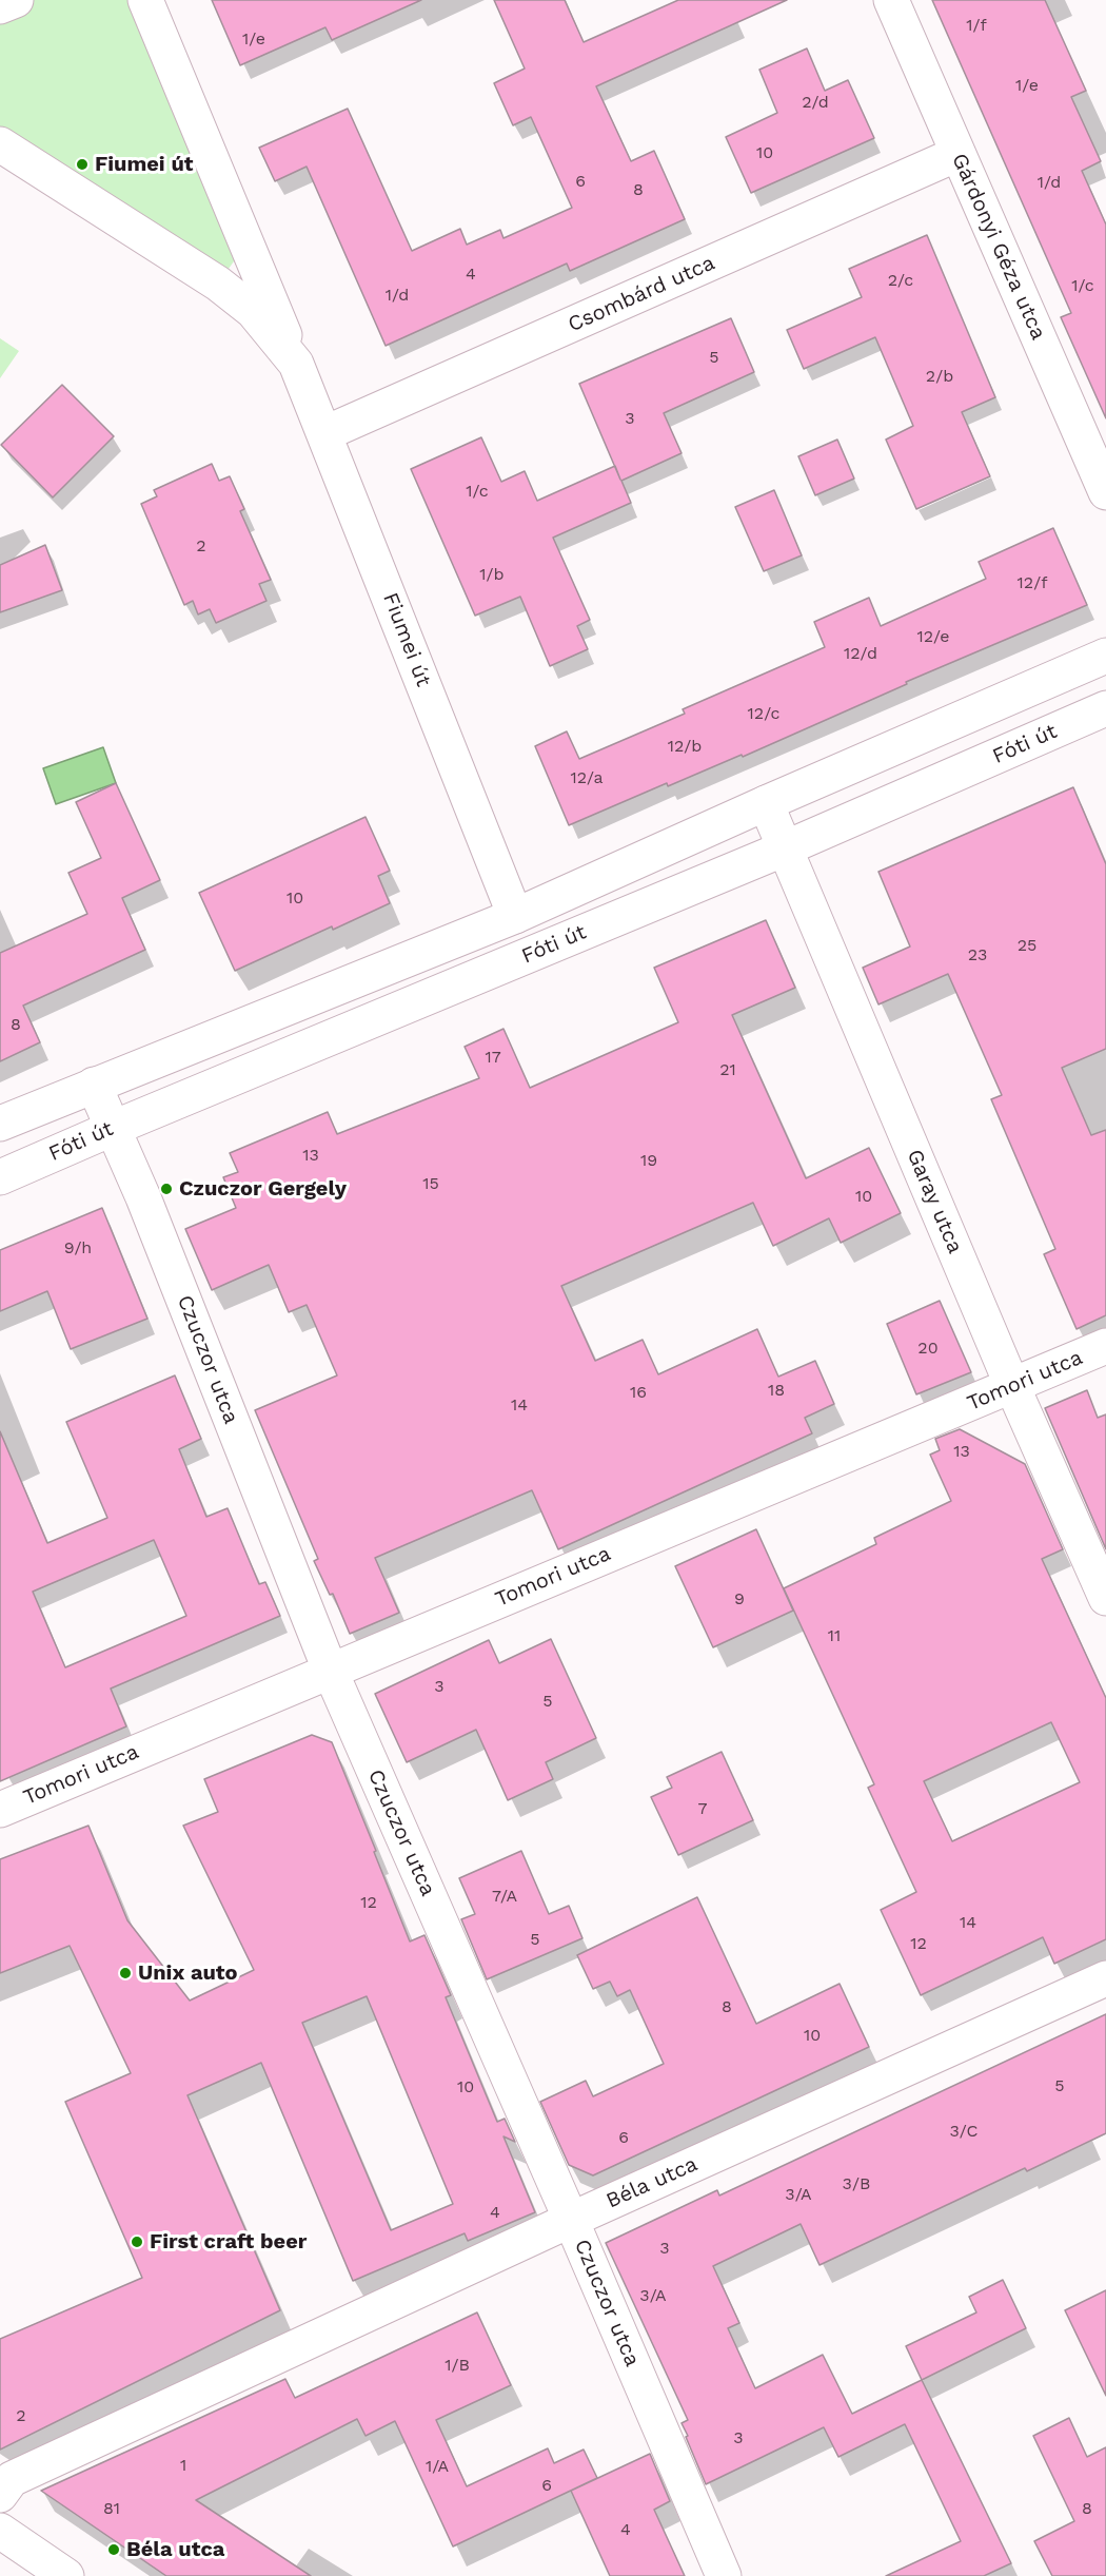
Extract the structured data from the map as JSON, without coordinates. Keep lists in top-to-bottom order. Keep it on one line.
{"streets":{"street":["Gárdonyi Géza utca","Csombárd utca","Fiumei út","Fóti út","Garay utca","Czuczor utca","Tomori utca","Béla utca"]},"crossings":[["Gárdonyi Géza utca","Csombárd utca"],["Csombárd utca","Fiumei út"],["Fiumei út","Fóti út"],["Fóti út","Garay utca"],["Fóti út","Czuczor utca"],["Garay utca","Tomori utca"],["Czuczor utca","Tomori utca"],["Czuczor utca","Béla utca"]],"places":["Fiumei út","Czuczor Gergely","Unix auto","First craft beer","Béla utca"],"house_numbers":["1/f","1/e","1/e","2/d","10","6","1/d","8","4","2/c","1/c","1/d","5","2/b","3","1/c","2","1/b","12/f","12/e","12/d","12/c","12/b","12/a","10","25","23","8","17","21","13","19","15","10","9/h","20","18","16","14","13","9","11","3","5","7","7/A","12","14","5","12","8","10","5","10","3/C","6","3/B","3/A","4","3","3/A","1/B","2","3","1","1/A","6","81","8","4"]}
